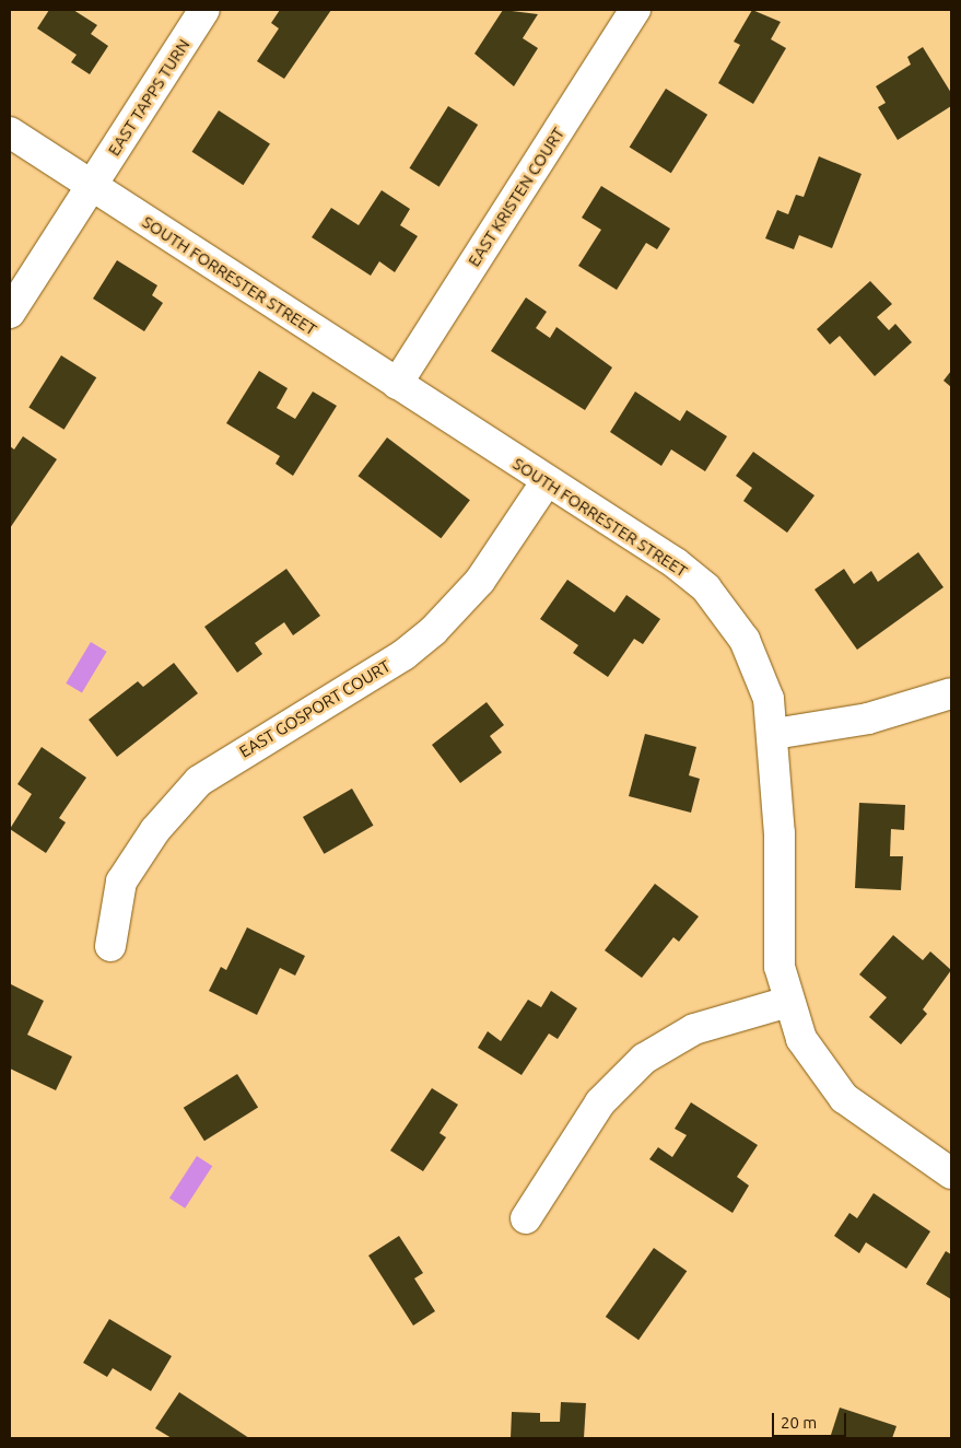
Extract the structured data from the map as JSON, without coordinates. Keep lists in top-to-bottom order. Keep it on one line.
{"streets":{"street":["EAST TAPPS TURN","EAST KRISTEN COURT","SOUTH FORRESTER STREET","EAST GOSPORT COURT"]},"crossings":[["EAST TAPPS TURN","SOUTH FORRESTER STREET"],["EAST KRISTEN COURT","SOUTH FORRESTER STREET"],["SOUTH FORRESTER STREET","EAST GOSPORT COURT"]],"scale_bar":"20 m"}
